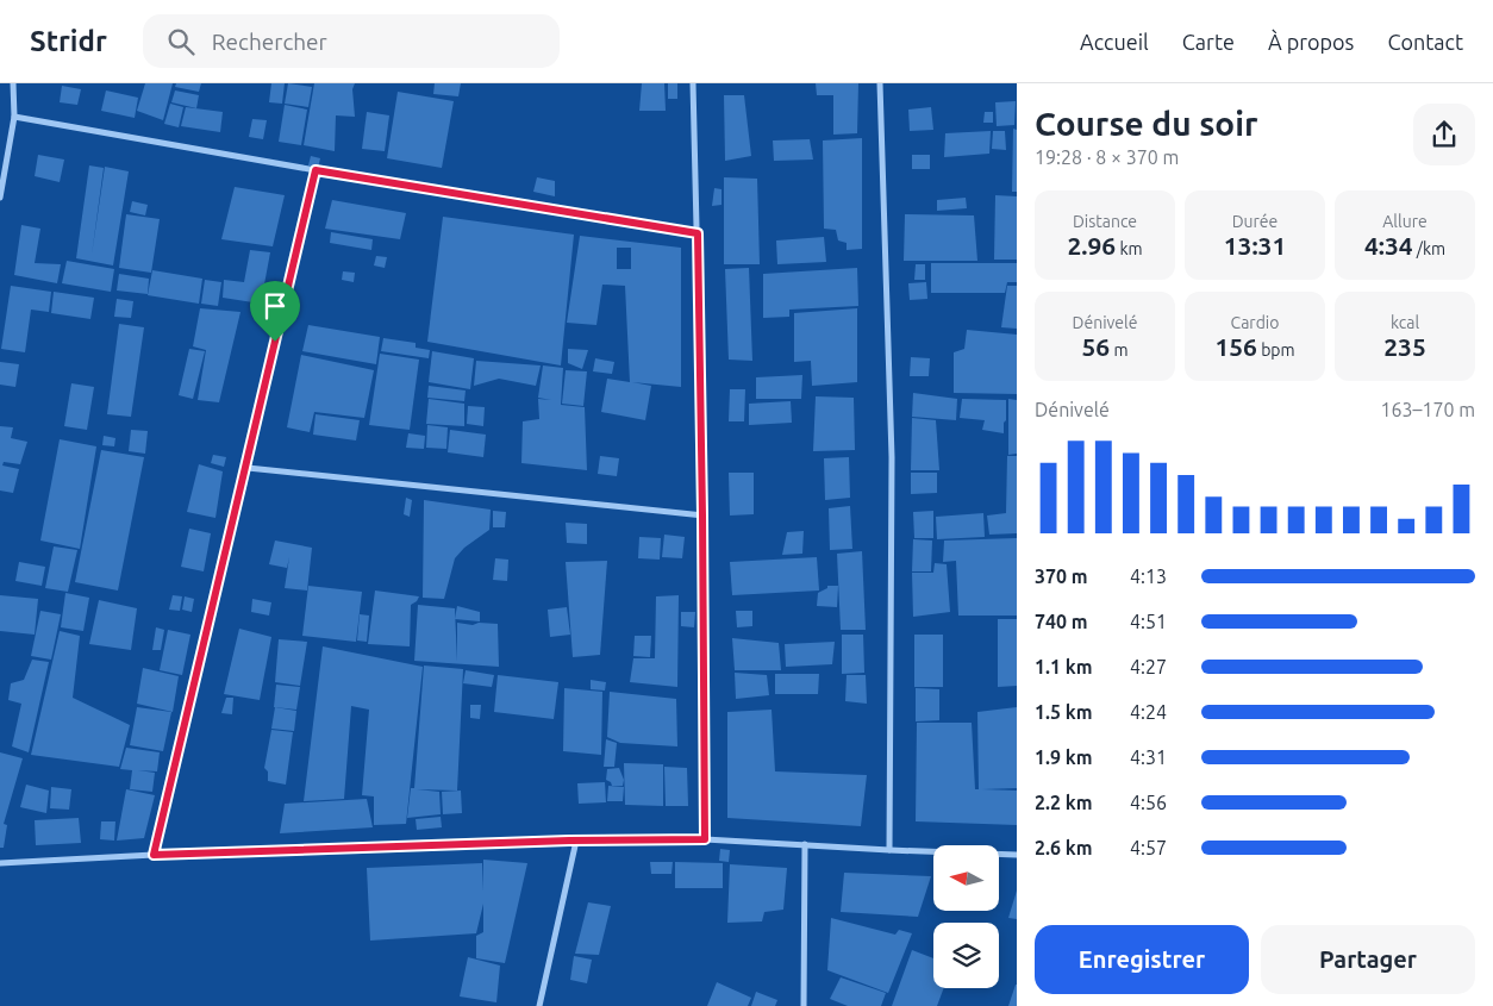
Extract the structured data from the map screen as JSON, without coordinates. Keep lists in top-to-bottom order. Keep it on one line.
{"north":"left","page":{"header":"Stridr","search":"Rechercher","nav":["Accueil","Carte","À propos","Contact"],"heading":["Course du soir","19:28 · 8 × 370 m"],"stats":[["Distance","2.96 km"],["Durée","13:31"],["Allure","4:34 /km"],["Dénivelé","56 m"],["Cardio","156 bpm"],["kcal","235"]],"chart":["Dénivelé","163–170 m"],"list":[{"name":"370 m","note":"4:13"},{"name":"740 m","note":"4:51"},{"name":"1.1 km","note":"4:27"},{"name":"1.5 km","note":"4:24"},{"name":"1.9 km","note":"4:31"},{"name":"2.2 km","note":"4:56"},{"name":"2.6 km","note":"4:57"}],"buttons":["Enregistrer","Partager"]}}
